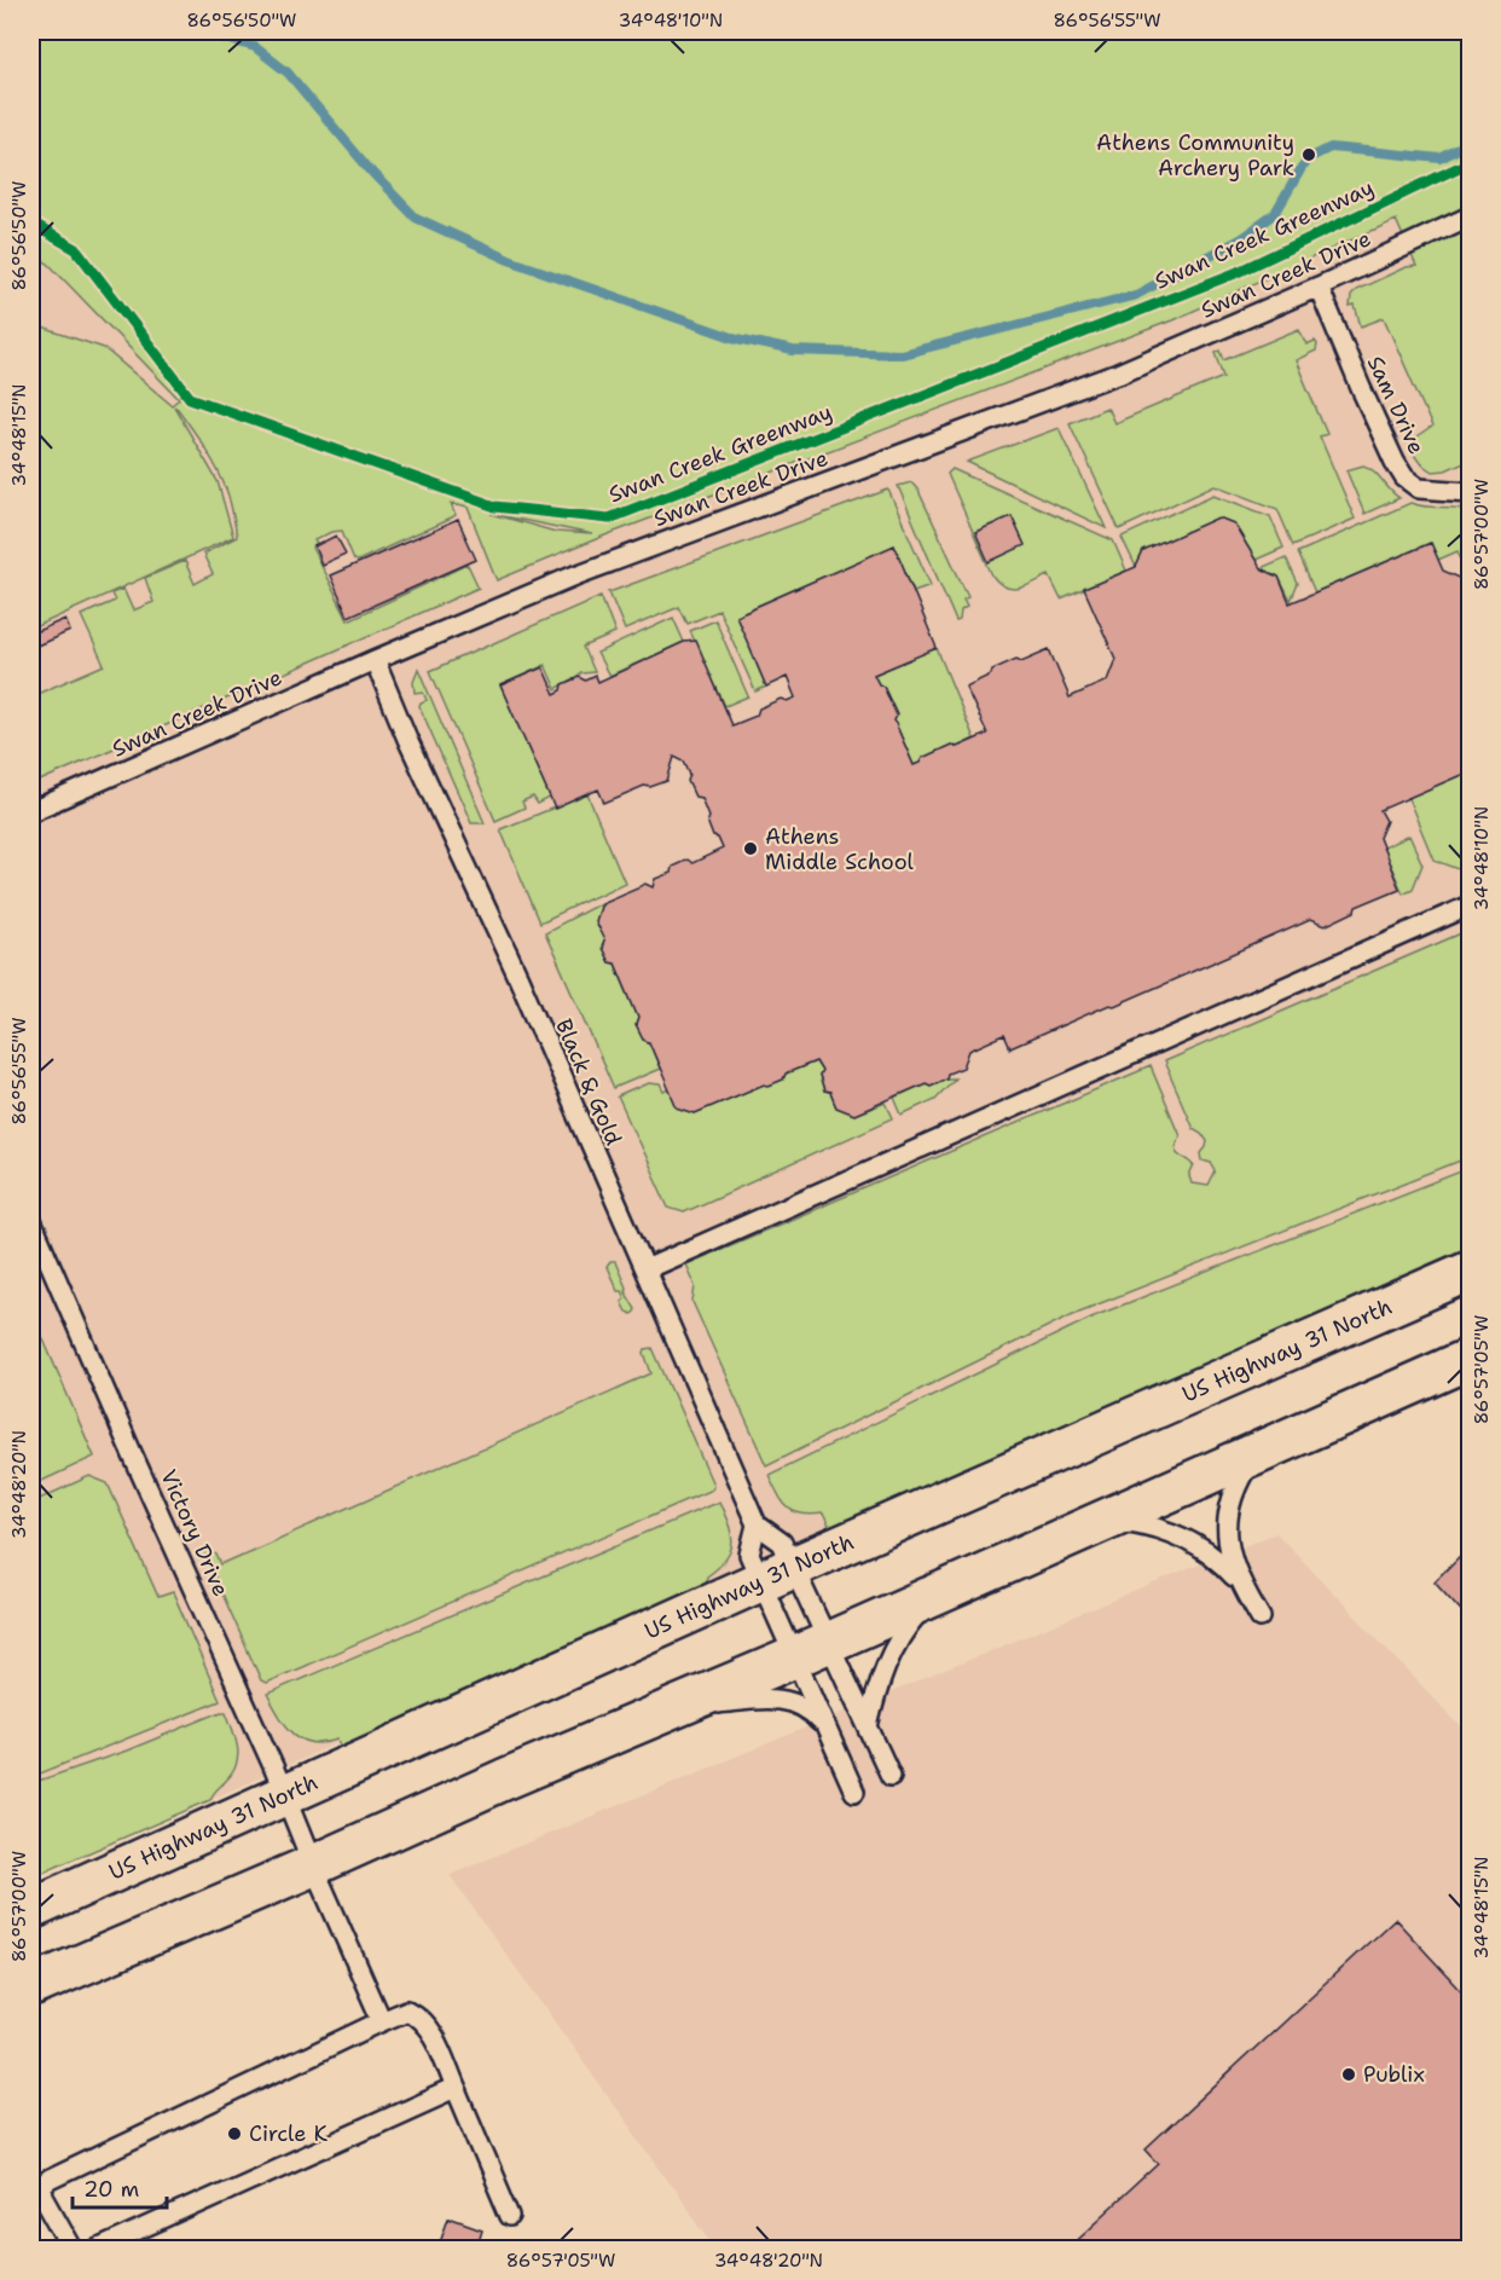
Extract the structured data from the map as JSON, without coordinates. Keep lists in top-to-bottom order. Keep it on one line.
{"streets":{"main road":["US Highway 31 North"],"lane":["Swan Creek Drive","Sam Drive","Black & Gold","Victory Drive"],"cycle path":["Swan Creek Greenway"]},"crossings":[["Swan Creek Drive","Sam Drive"],["Swan Creek Drive","Black & Gold"],["Black & Gold","US Highway 31 North"],["US Highway 31 North","Victory Drive"]],"places":["Athens Community Archery Park","Athens Middle School","Publix","Circle K"],"scale_bar":"20 m","coordinates":["86°56'50\"W","34°48'10\"N","86°56'55\"W","34°48'15\"N","86°57'00\"W","86°57'05\"W","34°48'20\"N"]}
